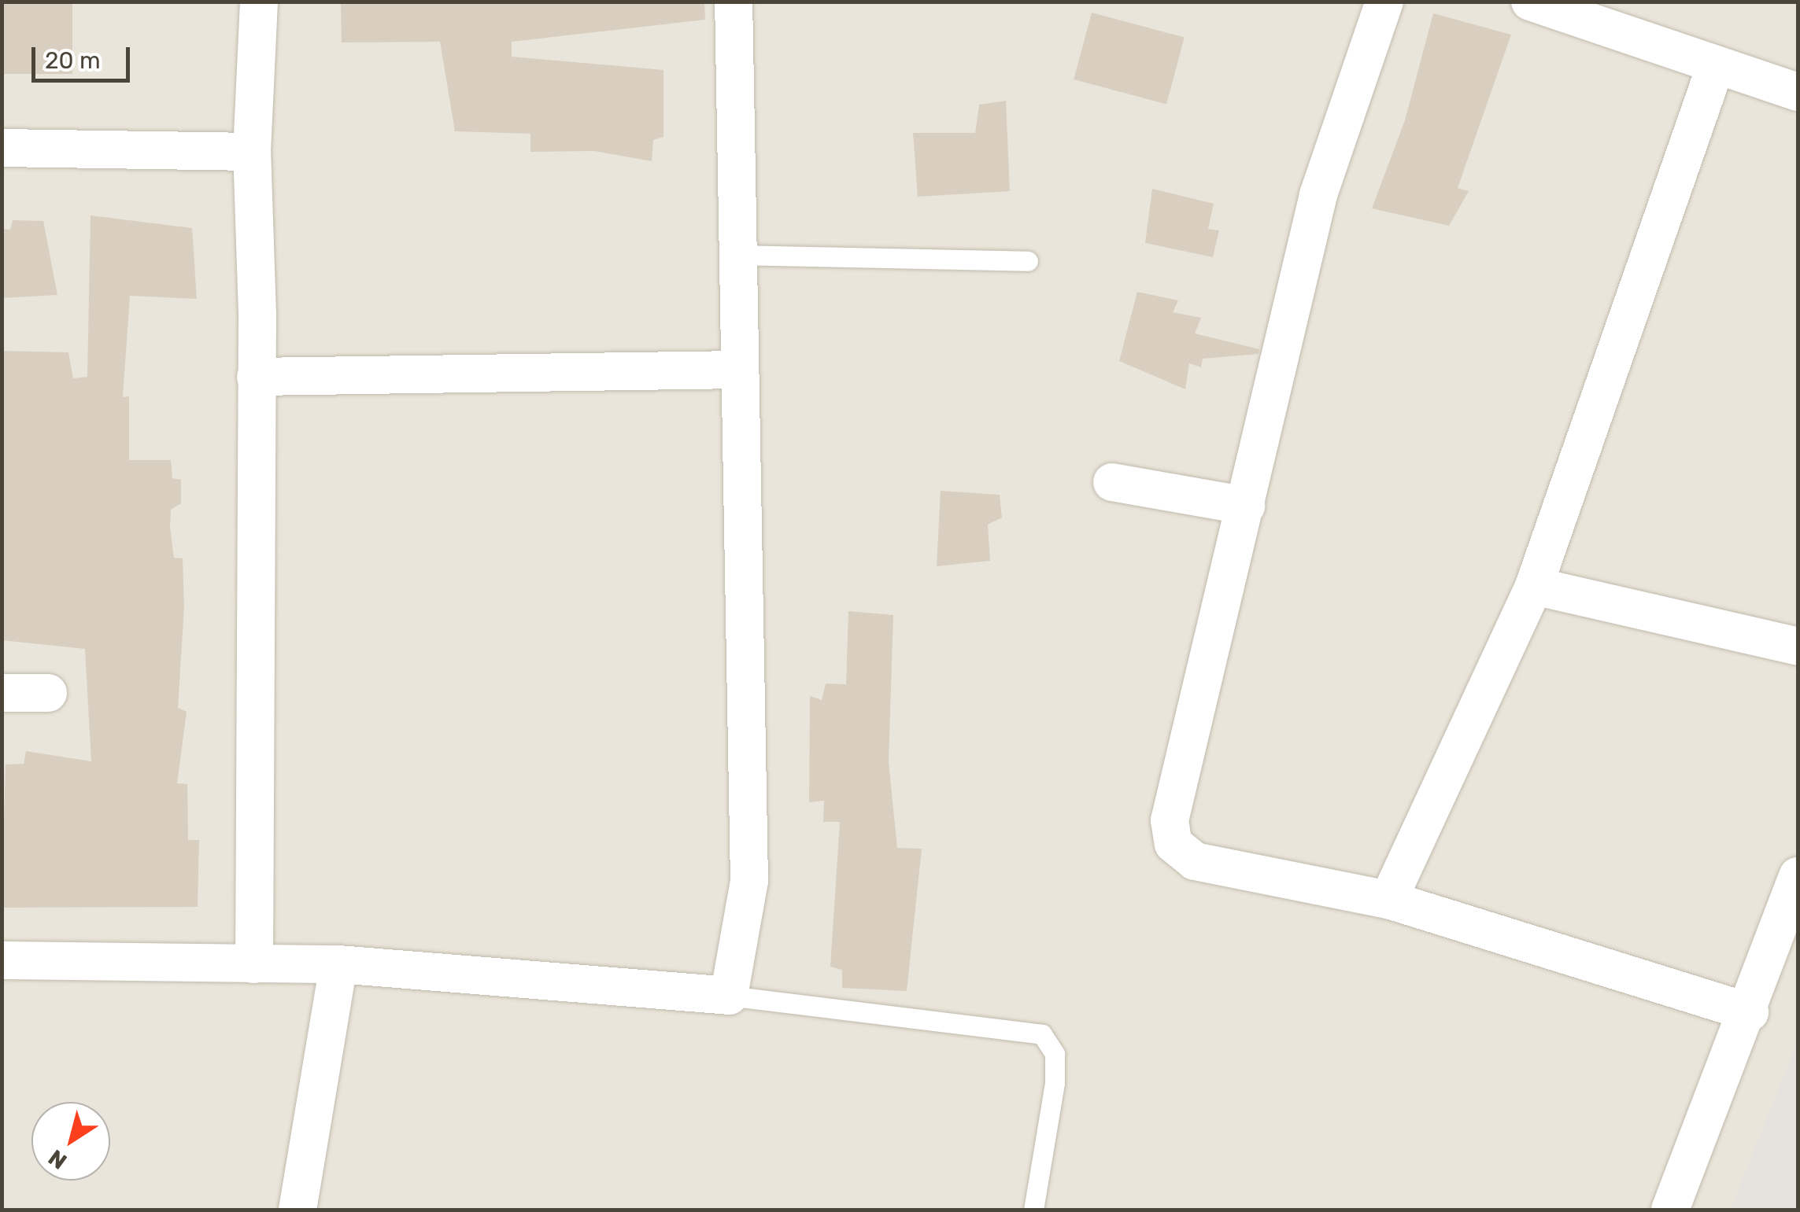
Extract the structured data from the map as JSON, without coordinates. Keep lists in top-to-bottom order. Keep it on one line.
{"scale_bar":"20 m","north":"bottom left"}
